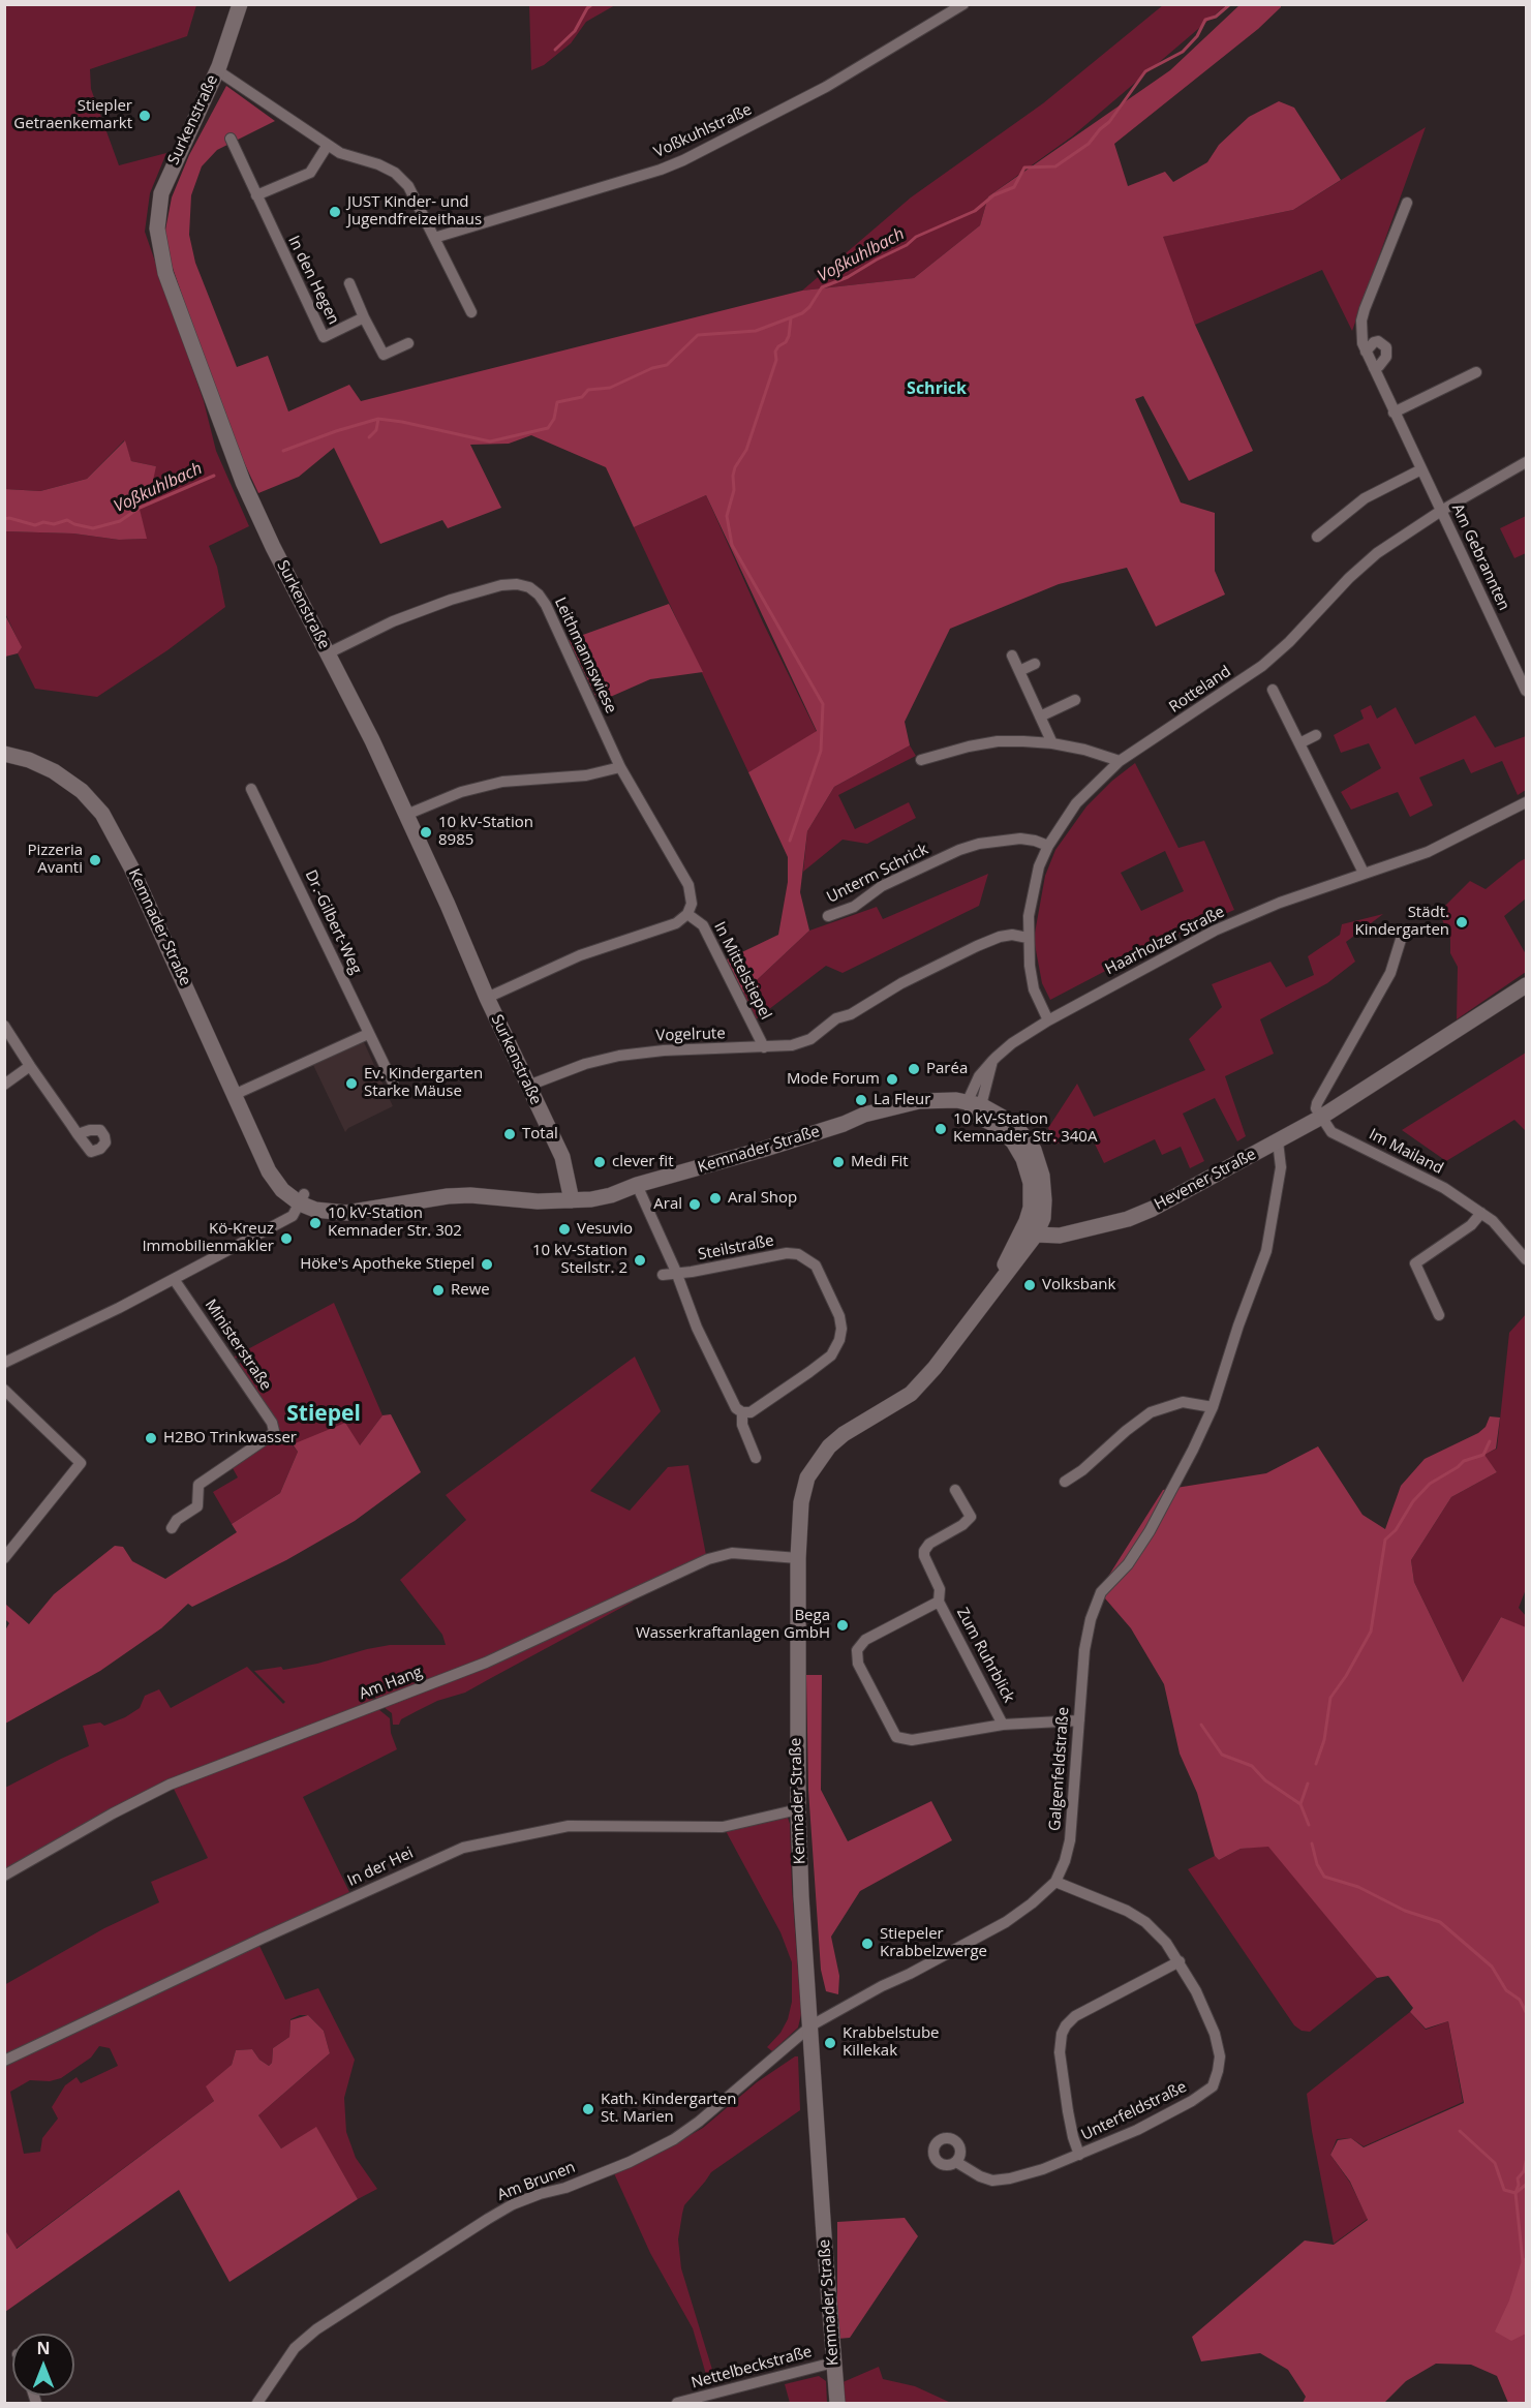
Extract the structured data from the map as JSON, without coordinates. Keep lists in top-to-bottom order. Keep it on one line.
{"streets":{"main road":["Surkenstraße","Kemnader Straße","Hevener Straße"],"street":["Voßkuhlstraße","In den Hegen","Am Gebrannten","Leithmannswiese","Rotteland","Unterm Schrick","Dr.-Gilbert-Weg","Haarholzer Straße","In Mittelstiepel","Vogelrute","Im Mailand","Steilstraße","Ministerstraße","Zum Ruhrblick","Am Hang","Galgenfeldstraße","In der Hei","Unterfeldstraße","Am Brunen","Nettelbeckstraße"]},"crossings":[["Surkenstraße","Leithmannswiese"],["Surkenstraße","Kemnader Straße"],["Surkenstraße","Vogelrute"],["Am Gebrannten","Rotteland"],["Leithmannswiese","In Mittelstiepel"],["Rotteland","Unterm Schrick"],["Rotteland","Haarholzer Straße"],["Rotteland","Vogelrute"],["Kemnader Straße","Haarholzer Straße"],["Kemnader Straße","Hevener Straße"],["Kemnader Straße","Am Hang"],["Kemnader Straße","Galgenfeldstraße"],["Kemnader Straße","In der Hei"],["Kemnader Straße","Am Brunen"],["Kemnader Straße","Nettelbeckstraße"],["In Mittelstiepel","Vogelrute"],["Im Mailand","Hevener Straße"],["Hevener Straße","Galgenfeldstraße"],["Zum Ruhrblick","Galgenfeldstraße"],["Galgenfeldstraße","Unterfeldstraße"],["Galgenfeldstraße","Am Brunen"]],"districts":["Schrick","Stiepel"],"water":["Voßkuhlbach"],"places":["Stiepler Getraenkemarkt","JUST Kinder- und Jugendfreizeithaus","10 kV-Station 8985","Pizzeria Avanti","Städt. Kindergarten","Paréa","Mode Forum","Ev. Kindergarten Starke Mäuse","La Fleur","10 kV-Station Kemnader Str. 340A","Total","clever fit","Medi Fit","Aral Shop","Aral","10 kV-Station Kemnader Str. 302","Vesuvio","Kö-Kreuz Immobilienmakler","10 kV-Station Steilstr. 2","Höke's Apotheke Stiepel","Volksbank","Rewe","H2BO Trinkwasser","Bega Wasserkraftanlagen GmbH","Stiepeler Krabbelzwerge","Krabbelstube Killekak","Kath. Kindergarten St. Marien"],"north":"top"}
